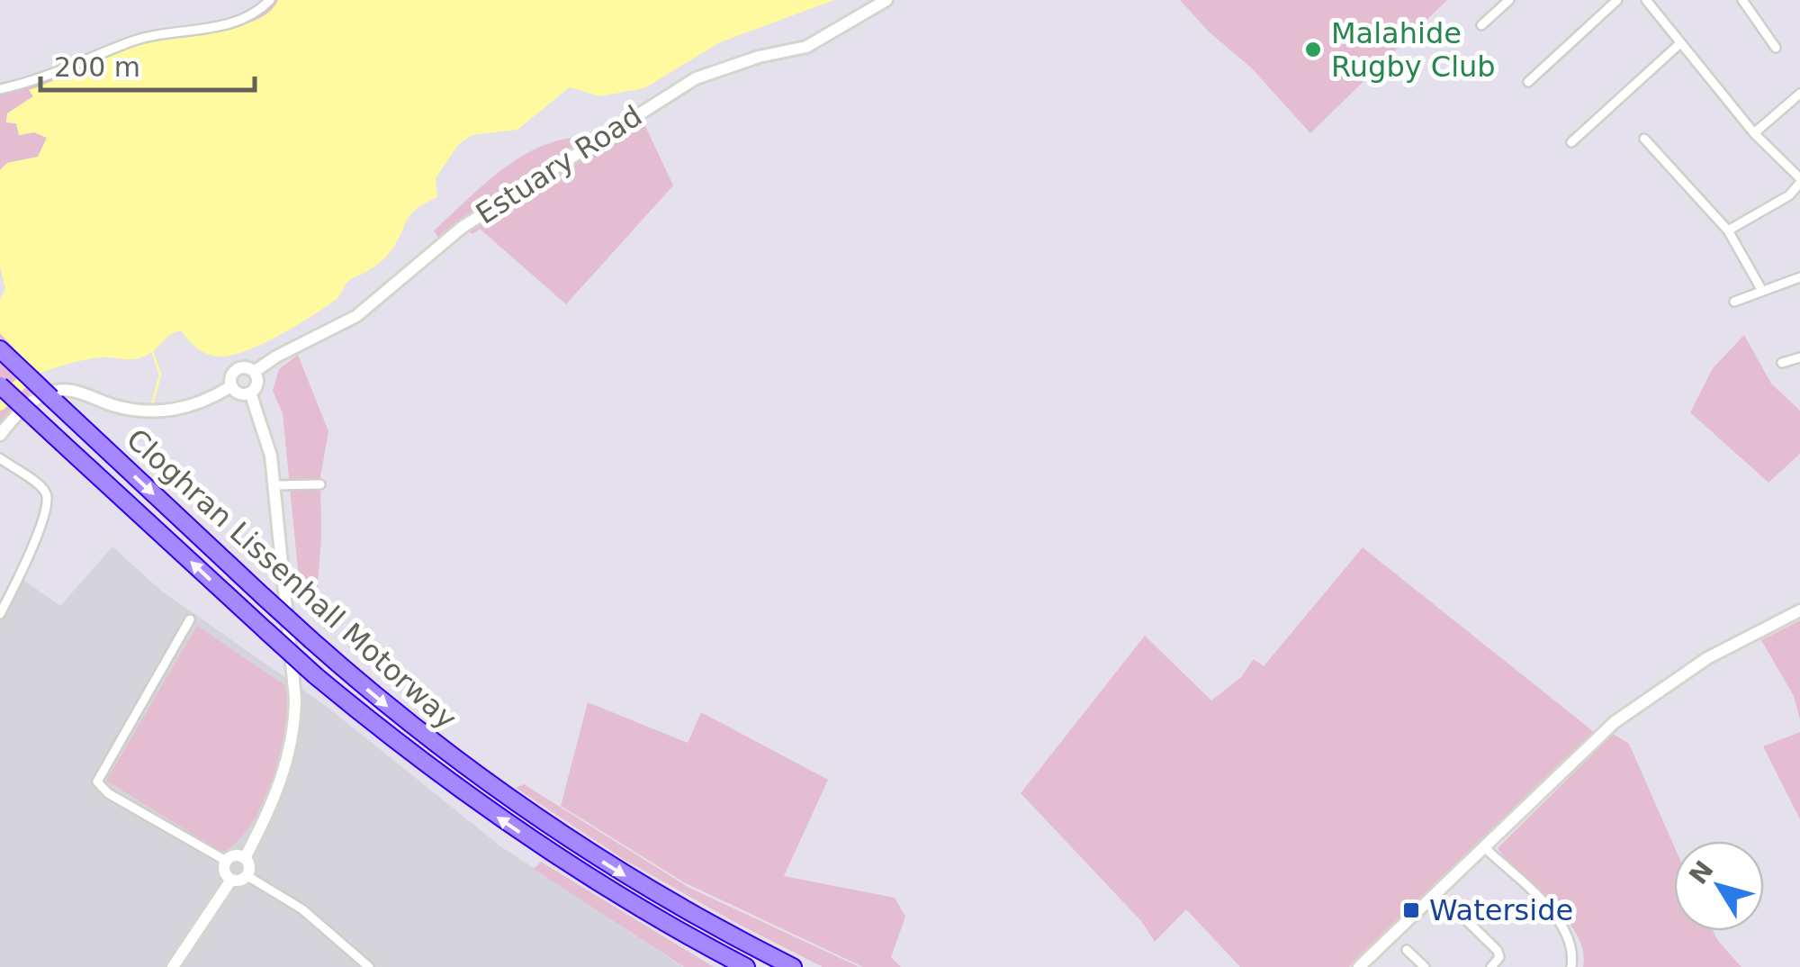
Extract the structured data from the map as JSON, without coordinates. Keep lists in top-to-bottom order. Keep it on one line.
{"streets":{"highway":["Cloghran Lissenhall Motorway"],"street":["Estuary Road"]},"places":{"other":["Malahide Rugby Club"],"transit":["Waterside"]},"scale_bar":"200 m","north":"top left"}
